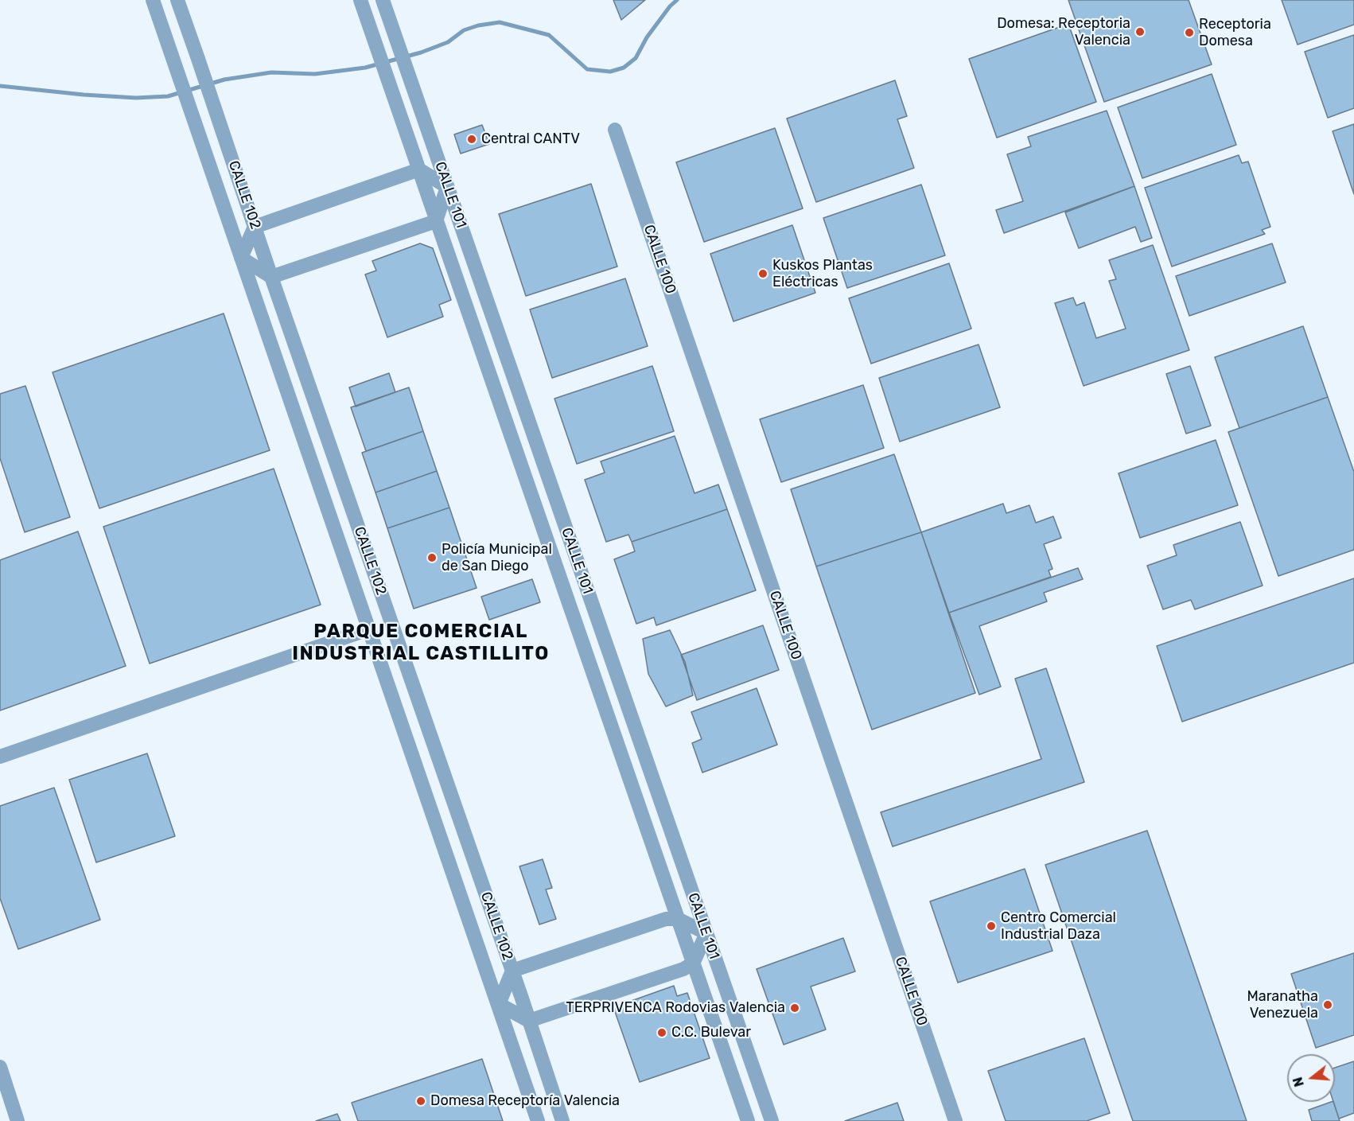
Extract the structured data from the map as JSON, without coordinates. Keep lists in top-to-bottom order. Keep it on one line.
{"streets":{"street":["CALLE 102","CALLE 101","CALLE 100"]},"districts":["PARQUE COMERCIAL INDUSTRIAL CASTILLITO"],"places":["Domesa: Receptoria Valencia","Receptoria Domesa","Central CANTV","Kuskos Plantas Eléctricas","Policía Municipal de San Diego","Centro Comercial Industrial Daza","Maranatha Venezuela","TERPRIVENCA Rodovias Valencia","C.C. Bulevar","Domesa Receptoría Valencia"],"north":"left"}
